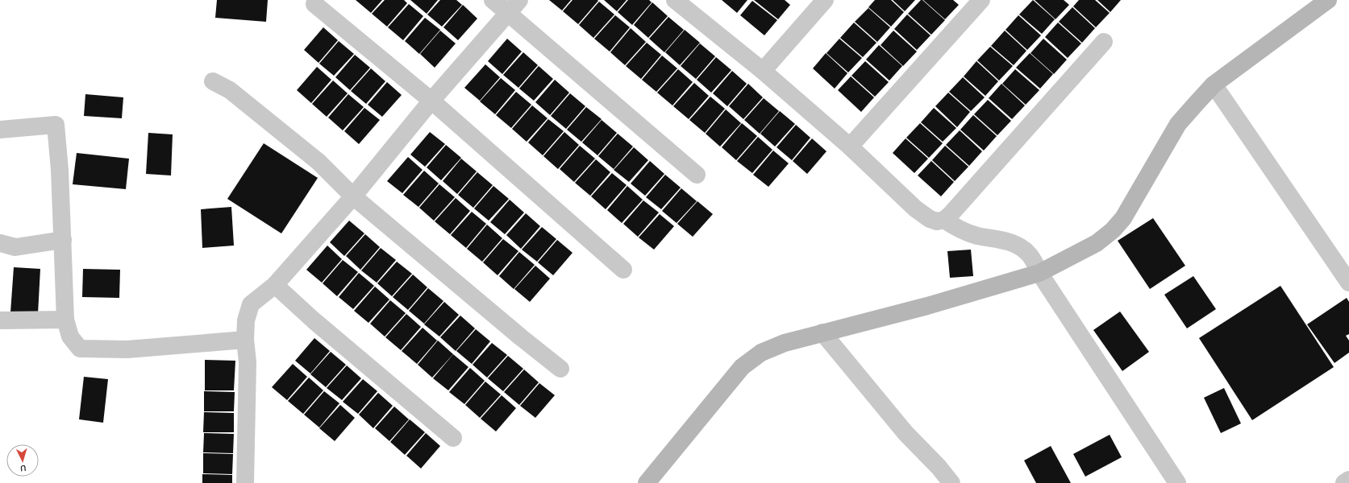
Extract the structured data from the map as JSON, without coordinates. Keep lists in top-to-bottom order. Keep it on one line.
{"north":"bottom"}
